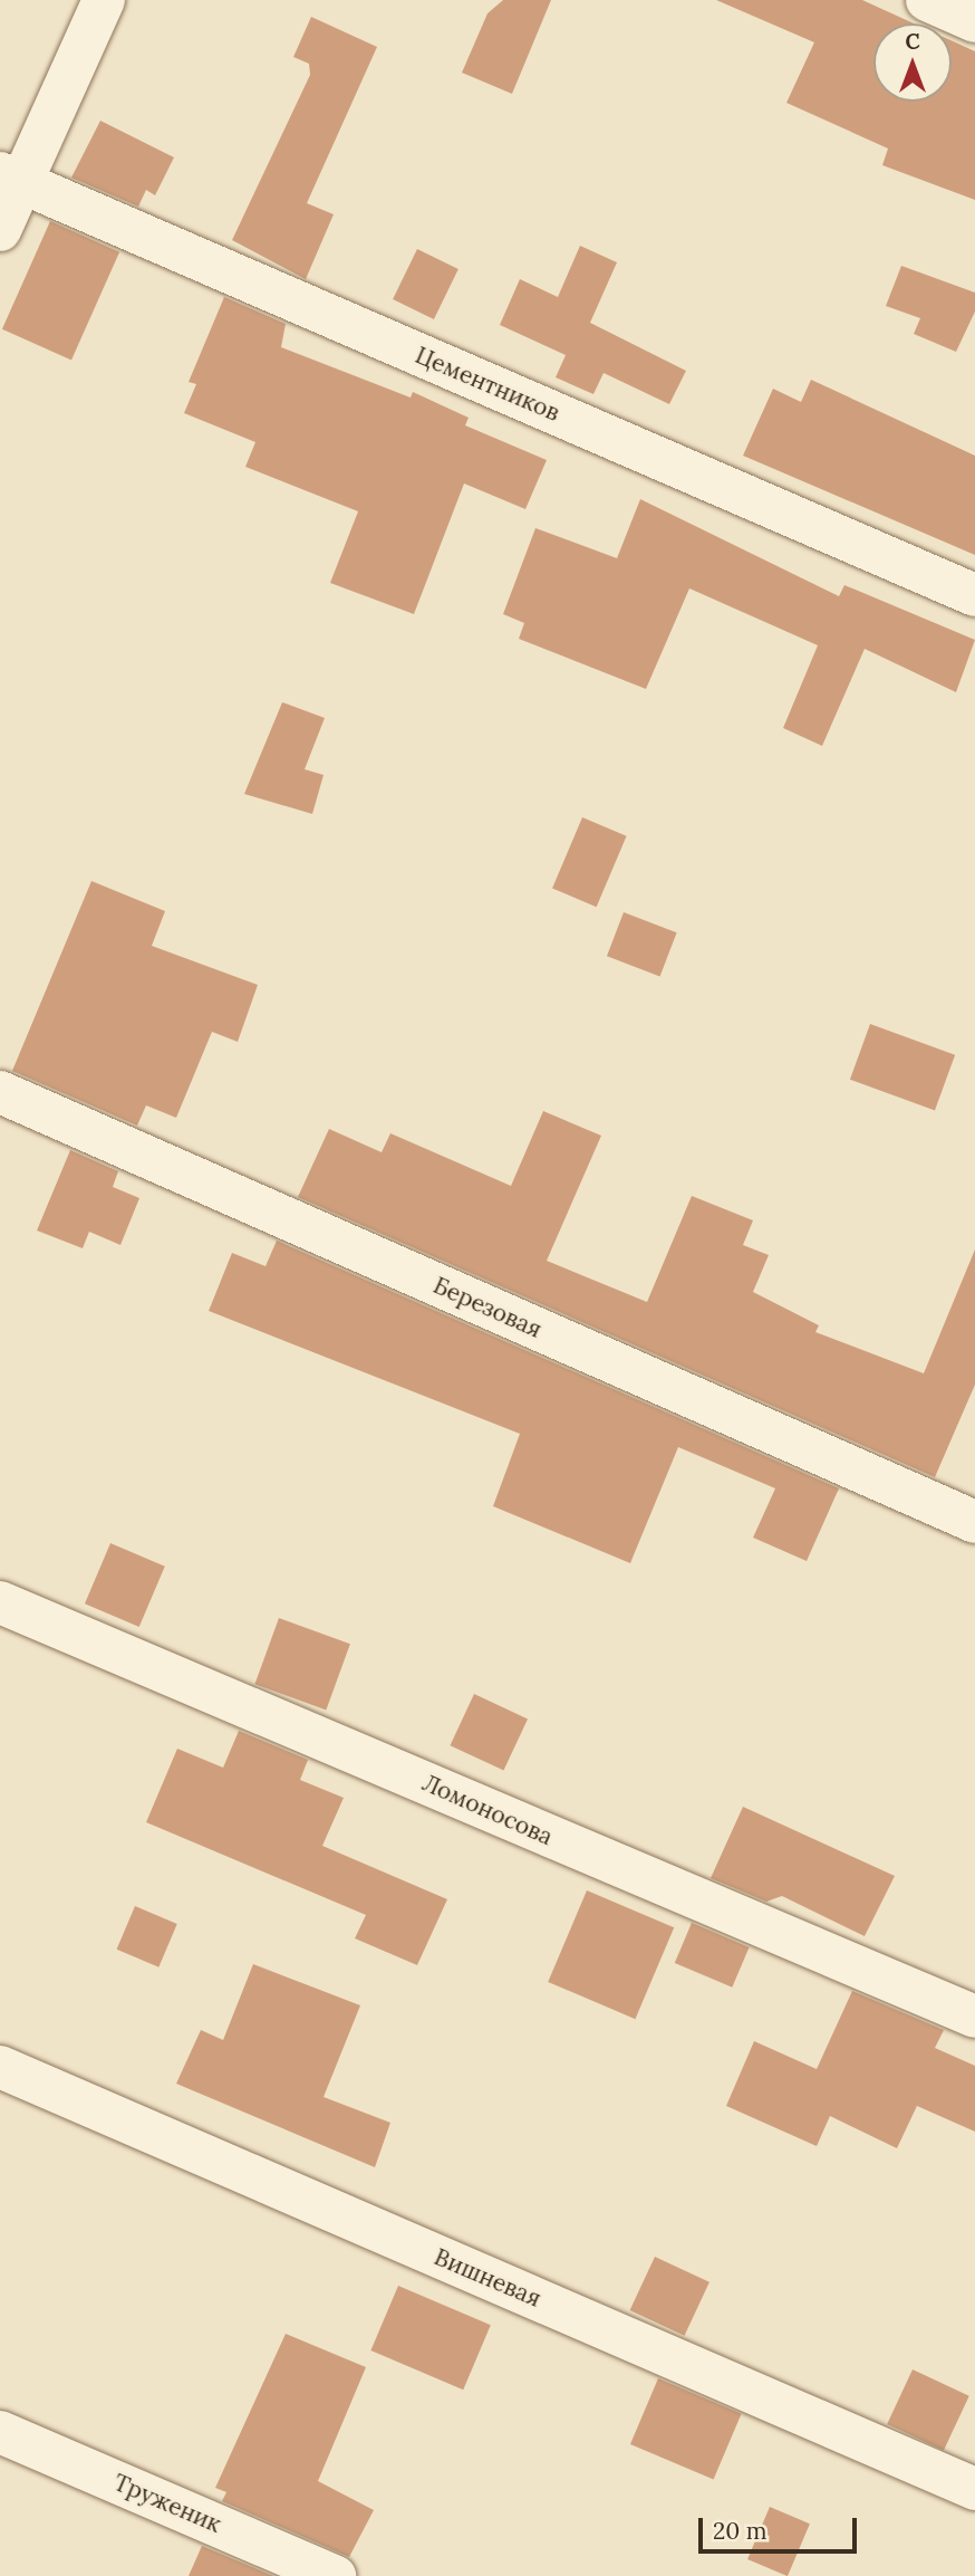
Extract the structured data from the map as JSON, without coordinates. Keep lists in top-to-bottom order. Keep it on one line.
{"streets":{"street":["Цементников","Березовая","Ломоносова","Вишневая","Труженик"]},"scale_bar":"20 m","north":"top"}
